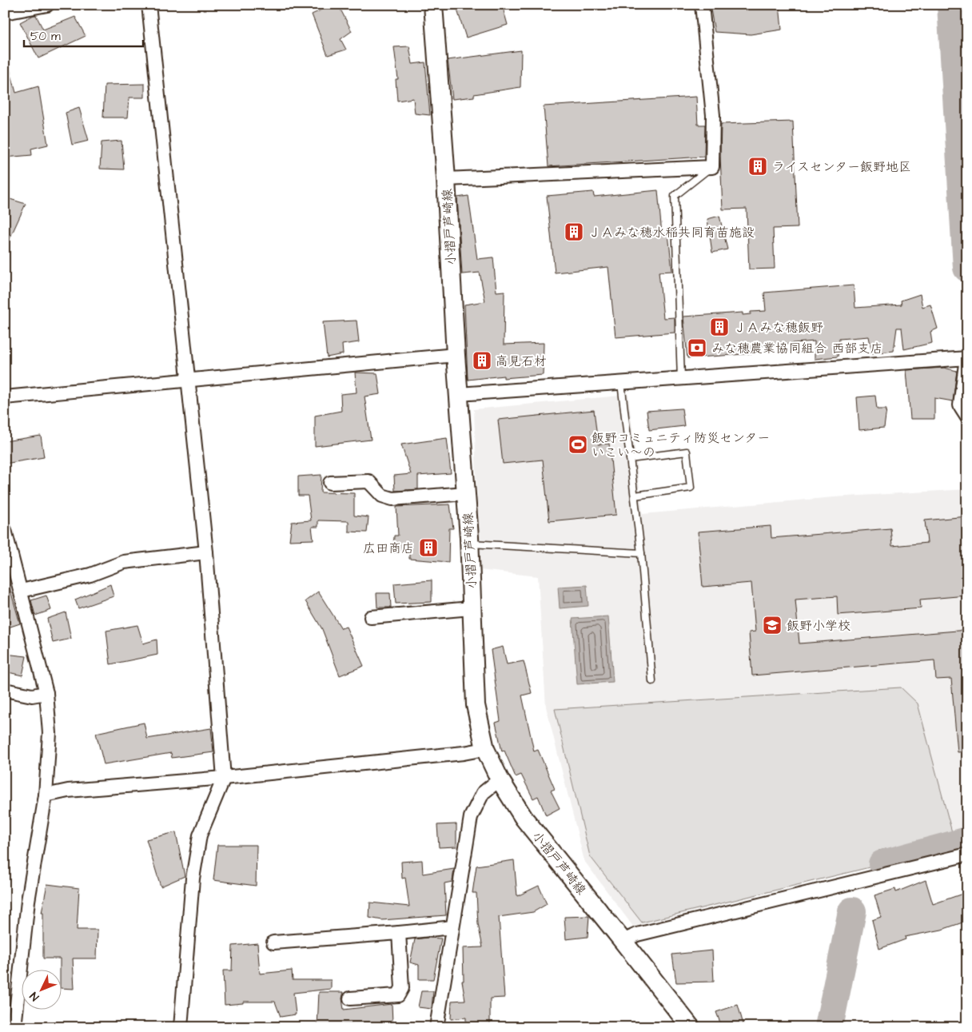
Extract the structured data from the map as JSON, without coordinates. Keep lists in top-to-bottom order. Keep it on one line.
{"streets":{"main road":["小摺戸芦崎線"]},"places":{"building":["ライスセンター飯野地区","ＪＡみな穂水稲共同育苗施設","ＪＡみな穂飯野","高見石材","広田商店"],"bank":["みな穂農業協同組合 西部支店"],"sports":["飯野コミュニティ防災センター いこい～の"],"school or university":["飯野小学校"]},"scale_bar":"50 m","north":"bottom left"}
